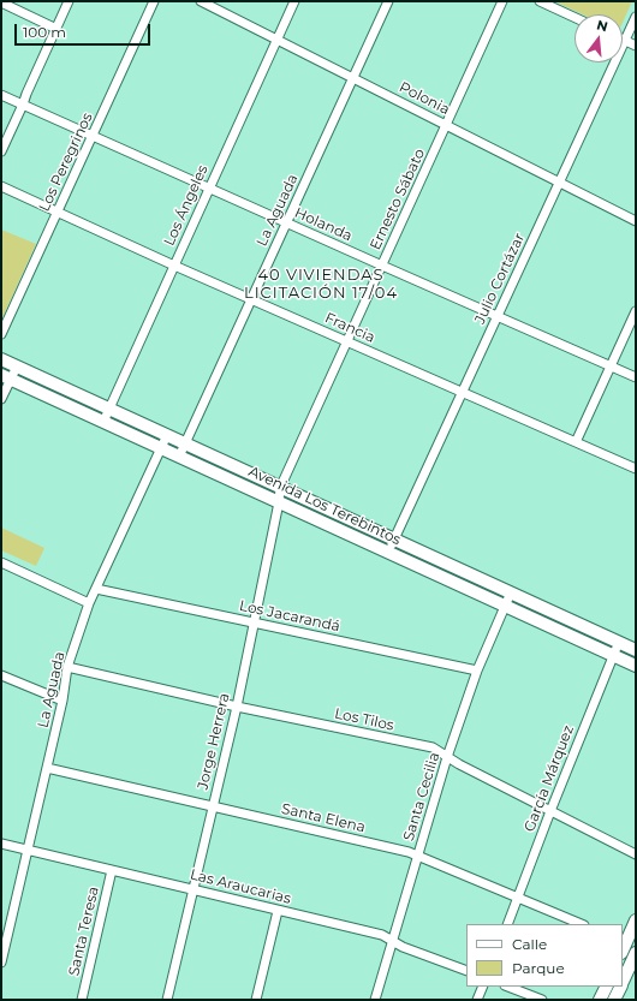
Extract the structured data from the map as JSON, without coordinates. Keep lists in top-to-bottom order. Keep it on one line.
{"streets":{"main road":["Avenida Los Terebintos"],"street":["Polonia","Los Peregrinos","Ernesto Sábato","Los Ángeles","La Aguada","Holanda","Julio Cortázar","Francia","Los Jacarandá","Los Tilos","Jorge Herrera","García Márquez","Santa Cecilia","Santa Elena","Las Araucarias","Santa Teresa"]},"crossings":[["Polonia","Ernesto Sábato"],["Polonia","Los Ángeles"],["Polonia","La Aguada"],["Polonia","Julio Cortázar"],["Los Peregrinos","Holanda"],["Los Peregrinos","Francia"],["Ernesto Sábato","Holanda"],["Ernesto Sábato","Francia"],["Ernesto Sábato","Avenida Los Terebintos"],["Ernesto Sábato","Jorge Herrera"],["Los Ángeles","Holanda"],["Los Ángeles","Francia"],["Los Ángeles","Avenida Los Terebintos"],["La Aguada","Holanda"],["La Aguada","Francia"],["La Aguada","Avenida Los Terebintos"],["La Aguada","Los Jacarandá"],["La Aguada","Los Tilos"],["La Aguada","Santa Elena"],["La Aguada","Las Araucarias"],["Holanda","Julio Cortázar"],["Julio Cortázar","Francia"],["Julio Cortázar","Avenida Los Terebintos"],["Avenida Los Terebintos","Jorge Herrera"],["Avenida Los Terebintos","García Márquez"],["Avenida Los Terebintos","Santa Cecilia"],["Los Jacarandá","Jorge Herrera"],["Los Jacarandá","Santa Cecilia"],["Los Tilos","Jorge Herrera"],["Los Tilos","García Márquez"],["Los Tilos","Santa Cecilia"],["Jorge Herrera","Santa Elena"],["Jorge Herrera","Las Araucarias"],["García Márquez","Santa Elena"],["Santa Cecilia","Santa Elena"],["Santa Cecilia","Las Araucarias"],["Las Araucarias","Santa Teresa"]],"districts":["40 VIVIENDAS LICITACIÓN 17/04"],"legend":["Calle","Parque"],"scale_bar":"100 m","north":"top"}
